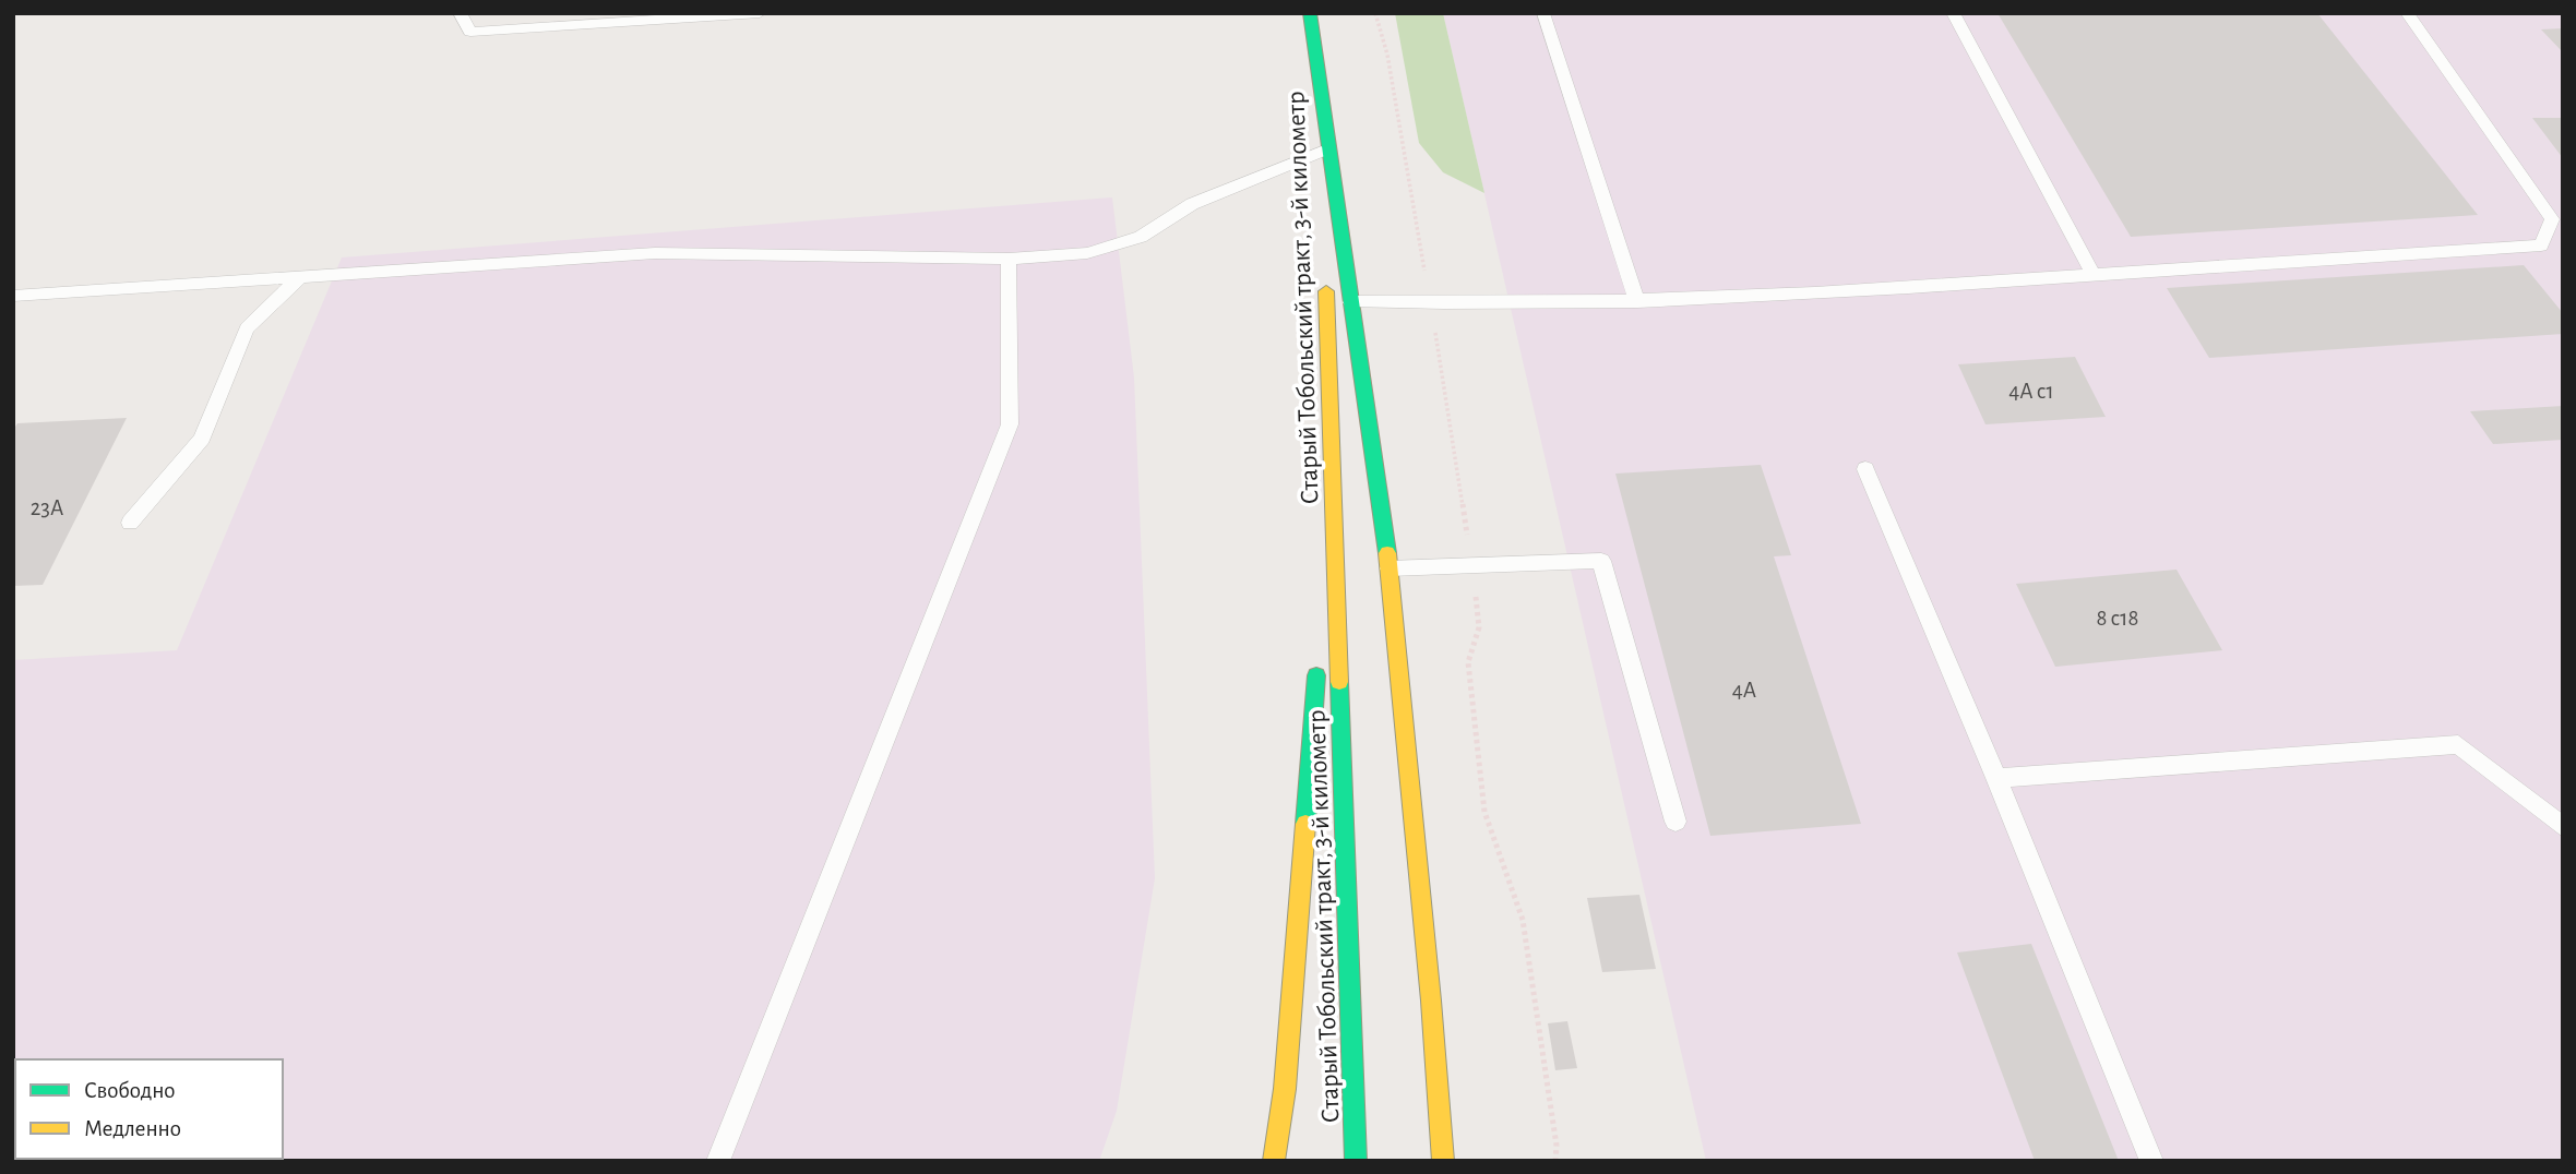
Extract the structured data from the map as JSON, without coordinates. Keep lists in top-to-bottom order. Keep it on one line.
{"streets":{"street":["Старый Тобольский тракт, 3-й километр"]},"house_numbers":["4А с1","23А","8 с18","4А"],"legend":["Свободно","Медленно"]}
